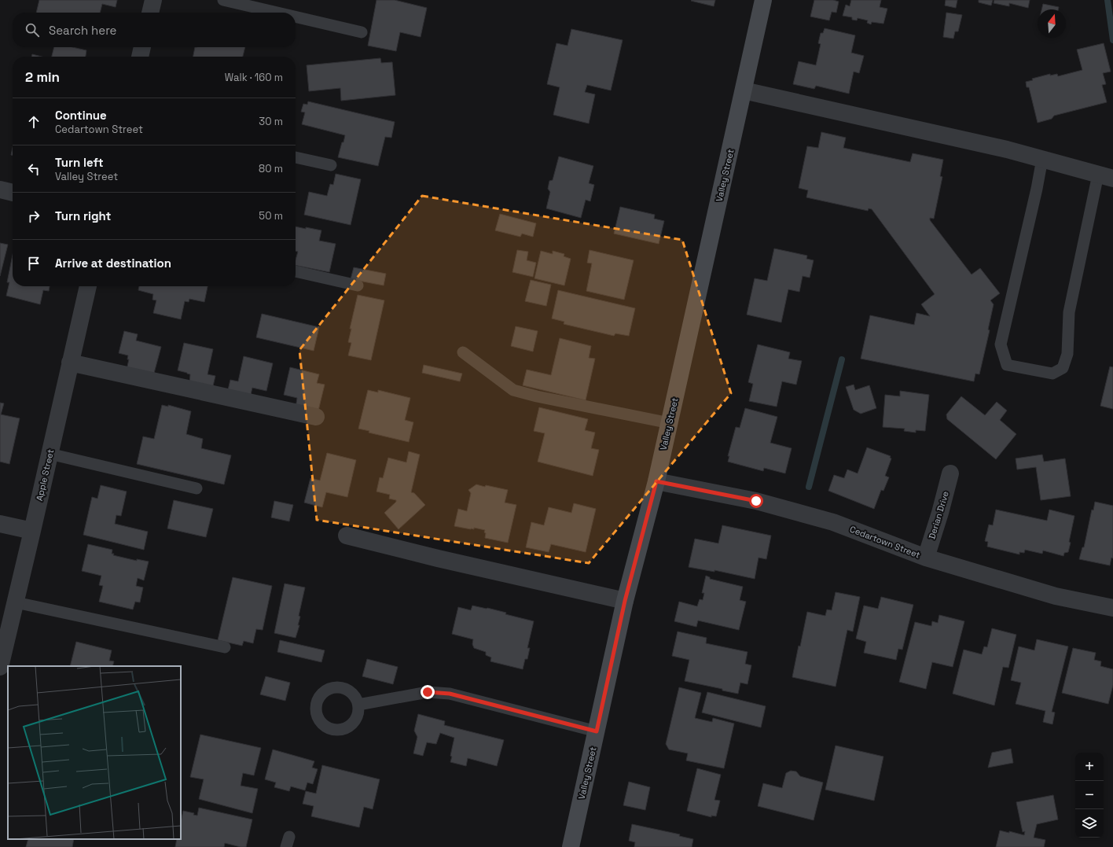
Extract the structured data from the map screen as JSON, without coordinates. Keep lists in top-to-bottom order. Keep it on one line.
{"streets":{"street":["Valley Street","Apple Street","Derian Drive","Cedartown Street"]},"crossings":[["Valley Street","Cedartown Street"],["Derian Drive","Cedartown Street"]],"north":"top","page":{"search":"Search here","heading":["2 min","Walk · 160 m"],"list":[["Continue","Cedartown Street","30 m"],["Turn left","Valley Street","80 m"],["Turn right","50 m"],"Arrive at destination"],"map_buttons":["+","−"]}}
